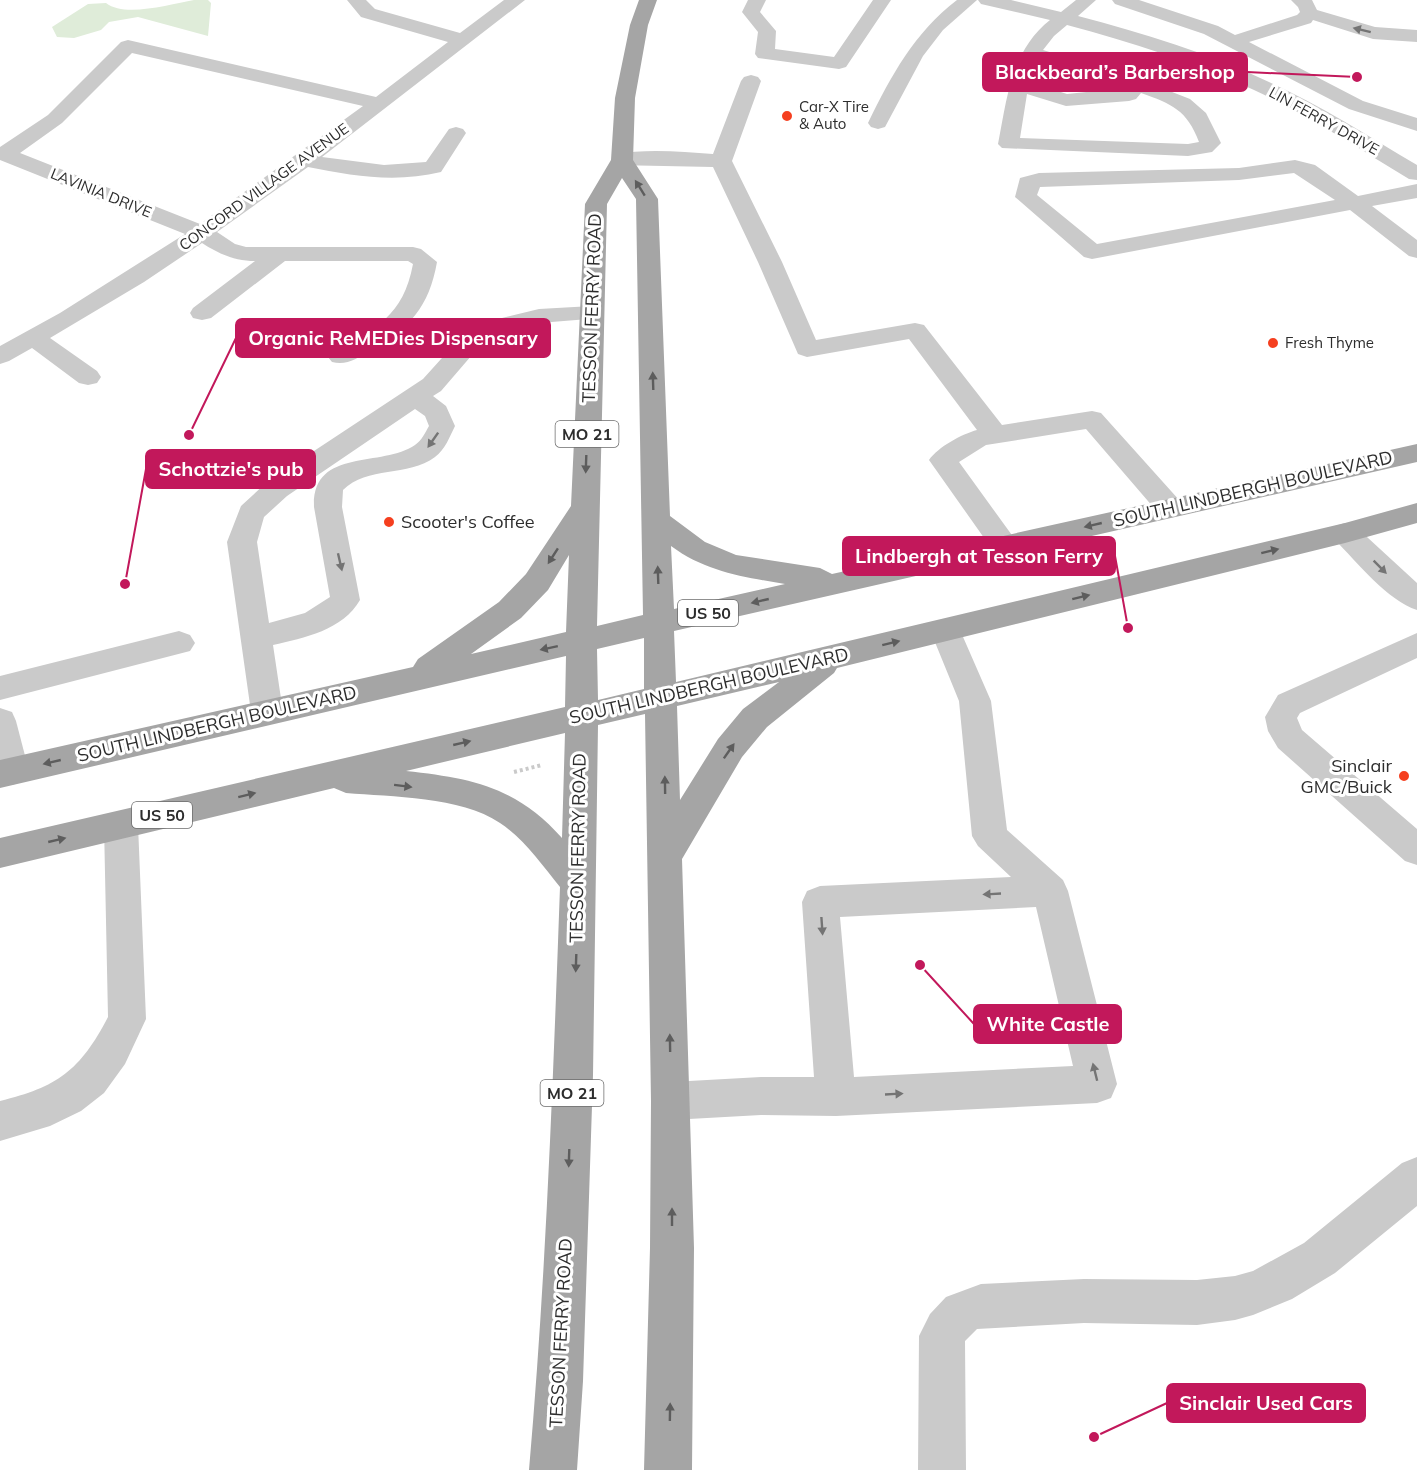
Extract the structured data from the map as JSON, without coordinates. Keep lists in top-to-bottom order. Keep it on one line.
{"streets":{"main road":["TESSON FERRY ROAD","MO 21","SOUTH LINDBERGH BOULEVARD","US 50"],"street":["LIN FERRY DRIVE","CONCORD VILLAGE AVENUE","LAVINIA DRIVE"]},"crossings":[["CONCORD VILLAGE AVENUE","LAVINIA DRIVE"],["TESSON FERRY ROAD","SOUTH LINDBERGH BOULEVARD"]],"places":["Blackbeard’s Barbershop","Car-X Tire & Auto","Fresh Thyme","Organic ReMEDies Dispensary","Scooter's Coffee","Schottzie's pub","Lindbergh at Tesson Ferry","Sinclair GMC/Buick","White Castle","Sinclair Used Cars"]}
